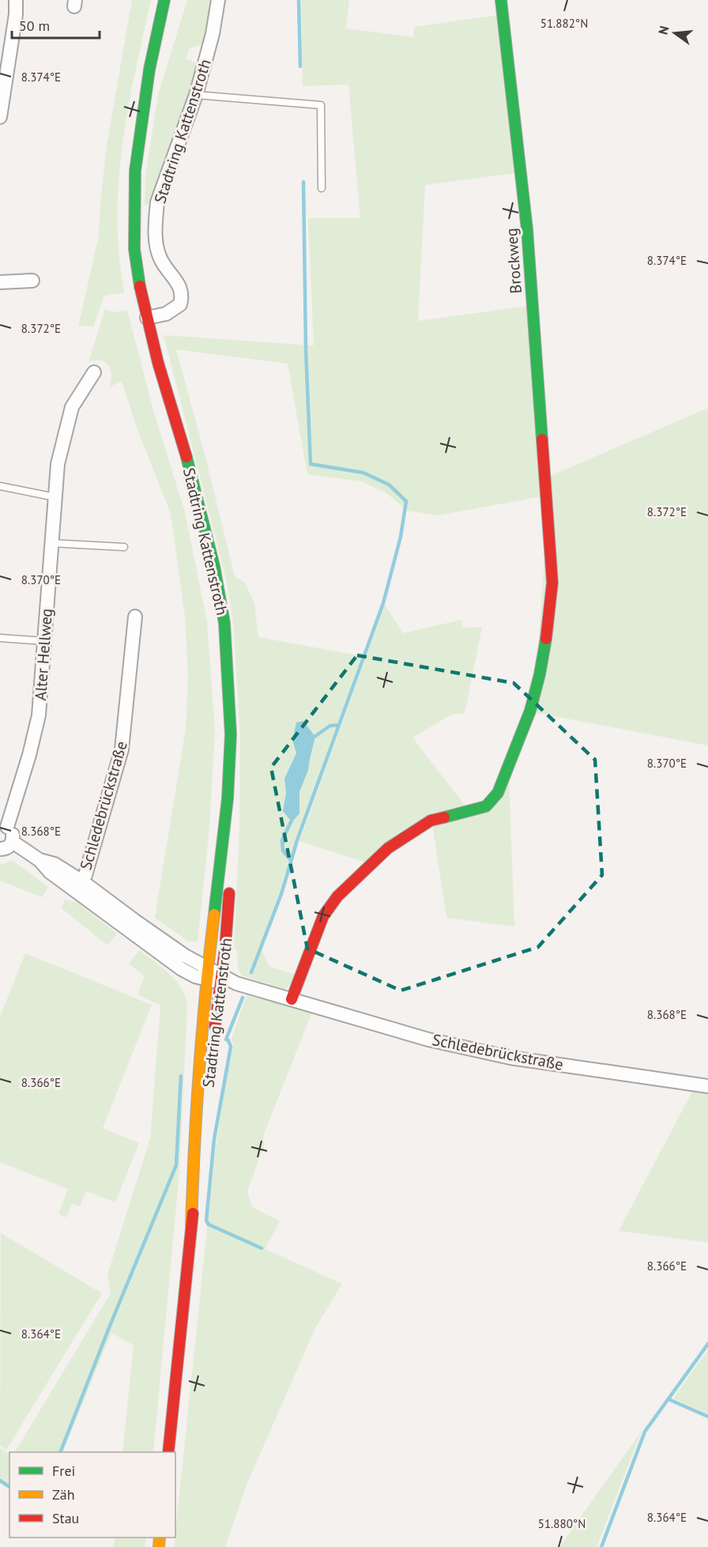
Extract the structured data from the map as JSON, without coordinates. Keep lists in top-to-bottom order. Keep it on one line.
{"streets":{"main road":["Stadtring Kattenstroth","Brockweg"],"street":["Alter Hellweg","Schledebrückstraße"]},"crossings":[["Stadtring Kattenstroth","Schledebrückstraße"],["Brockweg","Schledebrückstraße"]],"legend":["Frei","Zäh","Stau"],"scale_bar":"50 m","north":"left","coordinates":["51.882°N","8.374°E","8.372°E","8.370°E","8.368°E","8.366°E","8.364°E","51.880°N"]}
